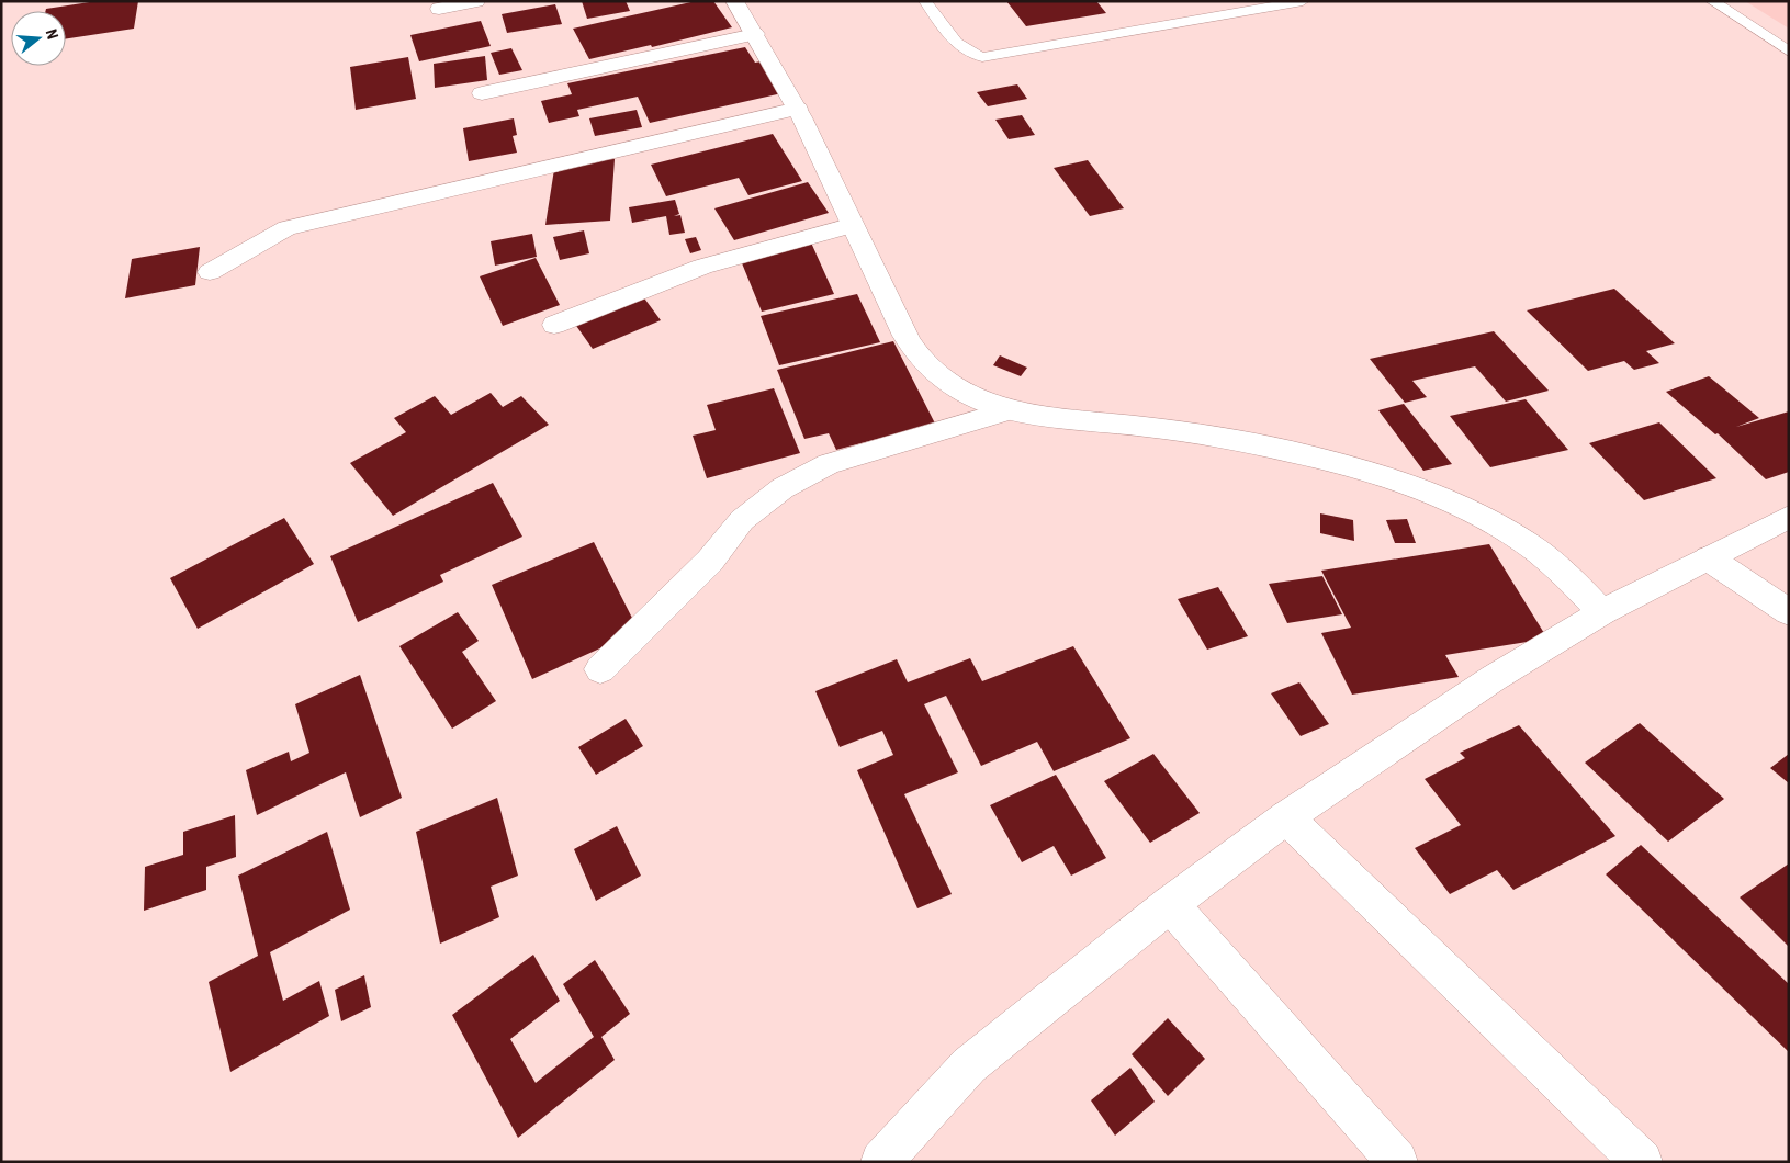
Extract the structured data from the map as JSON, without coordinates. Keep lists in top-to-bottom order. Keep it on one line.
{"north":"right"}
